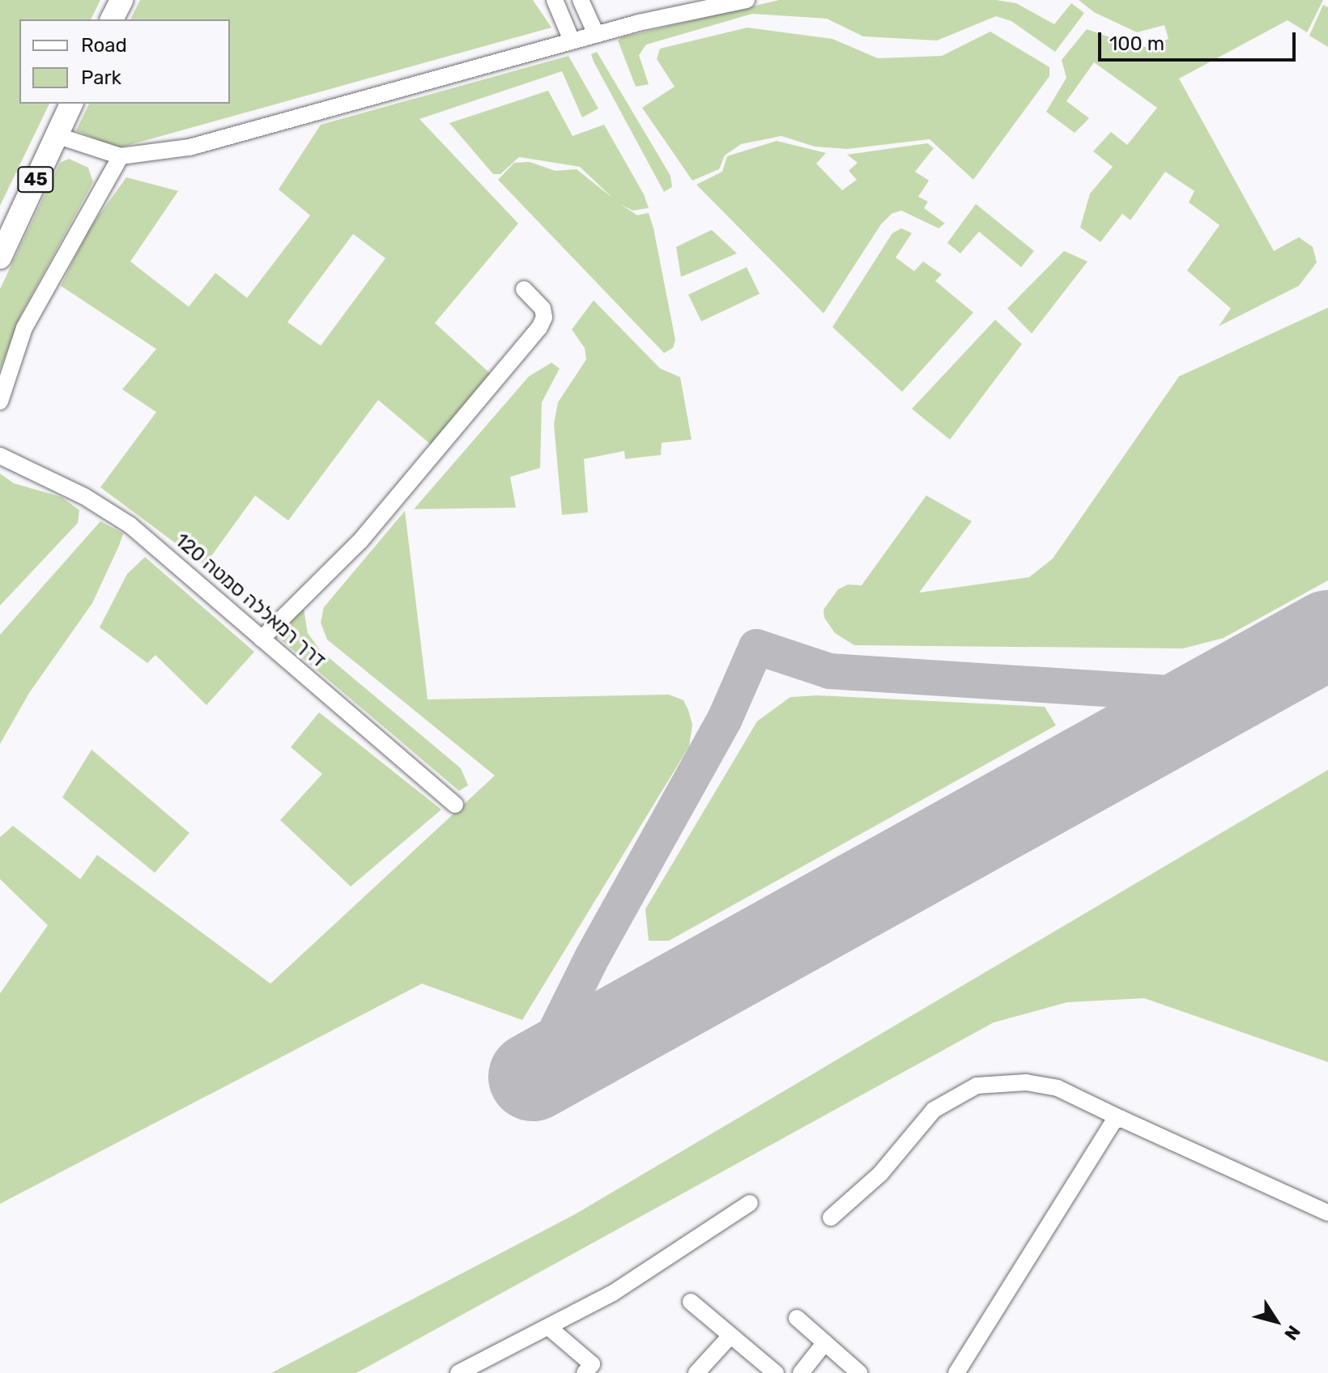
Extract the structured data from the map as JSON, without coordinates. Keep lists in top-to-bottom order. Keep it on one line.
{"streets":{"highway":["45"],"street":["דרך רמאללה סמטה 120"]},"legend":["Road","Park"],"scale_bar":"100 m","north":"bottom right"}
